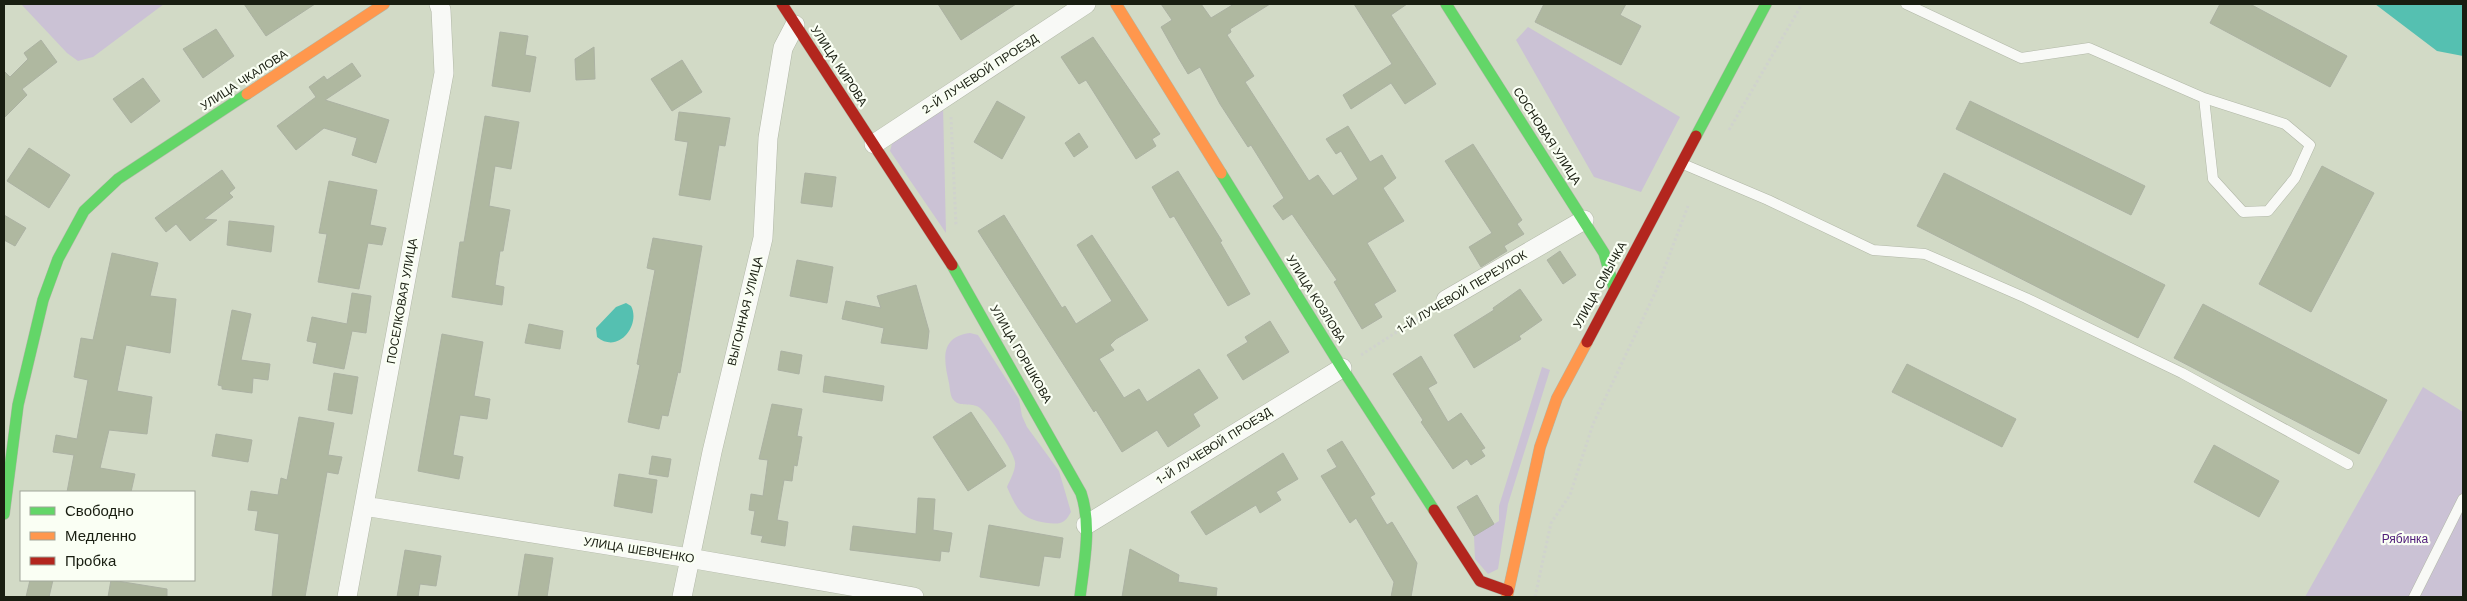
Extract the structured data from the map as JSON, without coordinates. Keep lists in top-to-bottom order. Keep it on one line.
{"streets":{"street":["УЛИЦА КИРОВА","2-Й ЛУЧЕВОЙ ПРОЕЗД","УЛИЦА ЧКАЛОВА","СОСНОВАЯ УЛИЦА","УЛИЦА СМЫЧКА","1-Й ЛУЧЕВОЙ ПЕРЕУЛОК","УЛИЦА КОЗЛОВА","ПОСЕЛКОВАЯ УЛИЦА","ВЫГОННАЯ УЛИЦА","УЛИЦА ГОРШКОВА","1-Й ЛУЧЕВОЙ ПРОЕЗД","УЛИЦА ШЕВЧЕНКО"]},"crossings":[["УЛИЦА КИРОВА","2-Й ЛУЧЕВОЙ ПРОЕЗД"],["УЛИЦА КИРОВА","ВЫГОННАЯ УЛИЦА"],["УЛИЦА КИРОВА","УЛИЦА ГОРШКОВА"],["2-Й ЛУЧЕВОЙ ПРОЕЗД","УЛИЦА ГОРШКОВА"],["СОСНОВАЯ УЛИЦА","УЛИЦА СМЫЧКА"],["СОСНОВАЯ УЛИЦА","1-Й ЛУЧЕВОЙ ПЕРЕУЛОК"],["УЛИЦА СМЫЧКА","УЛИЦА КОЗЛОВА"],["1-Й ЛУЧЕВОЙ ПЕРЕУЛОК","УЛИЦА КОЗЛОВА"],["1-Й ЛУЧЕВОЙ ПЕРЕУЛОК","1-Й ЛУЧЕВОЙ ПРОЕЗД"],["УЛИЦА КОЗЛОВА","1-Й ЛУЧЕВОЙ ПРОЕЗД"],["ПОСЕЛКОВАЯ УЛИЦА","УЛИЦА ШЕВЧЕНКО"],["ВЫГОННАЯ УЛИЦА","УЛИЦА ШЕВЧЕНКО"],["УЛИЦА ГОРШКОВА","1-Й ЛУЧЕВОЙ ПРОЕЗД"]],"parks":["Рябинка"],"legend":["Свободно","Медленно","Пробка"]}
